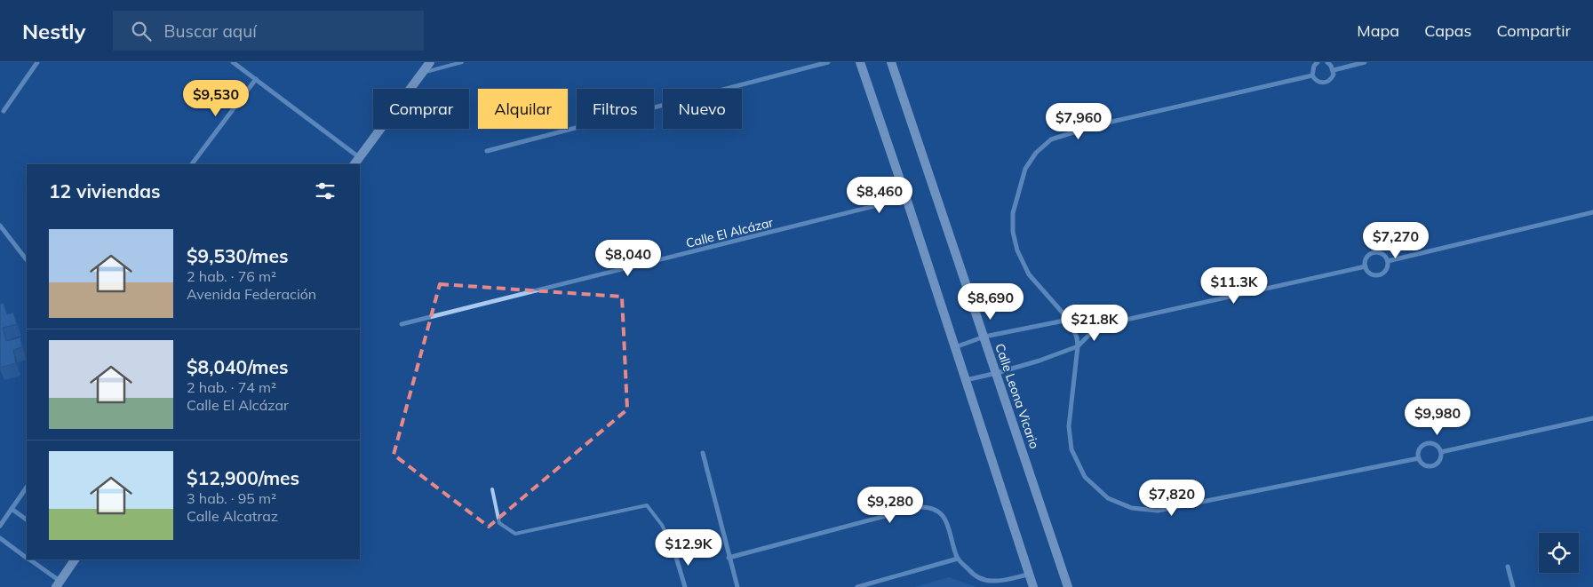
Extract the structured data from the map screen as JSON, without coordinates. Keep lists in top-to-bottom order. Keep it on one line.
{"streets":{"main road":["Calle Leona Vicario"],"street":["Calle El Alcázar"]},"page":{"header":"Nestly","search":"Buscar aquí","nav":["Mapa","Capas","Compartir"],"price":["$9,530","$7,960","$8,460","$7,270","$8,040","$11.3K","$8,690","$21.8K","$9,980","$7,820","$9,280","$12.9K"],"chip":["Comprar","Alquilar","Filtros","Nuevo"],"heading":"12 viviendas","list":[{"name":"$9,530/mes","note":"2 hab. · 76 m² · Avenida Federación"},{"name":"$8,040/mes","note":"2 hab. · 74 m² · Calle El Alcázar"},{"name":"$12,900/mes","note":"3 hab. · 95 m² · Calle Alcatraz"}]}}
